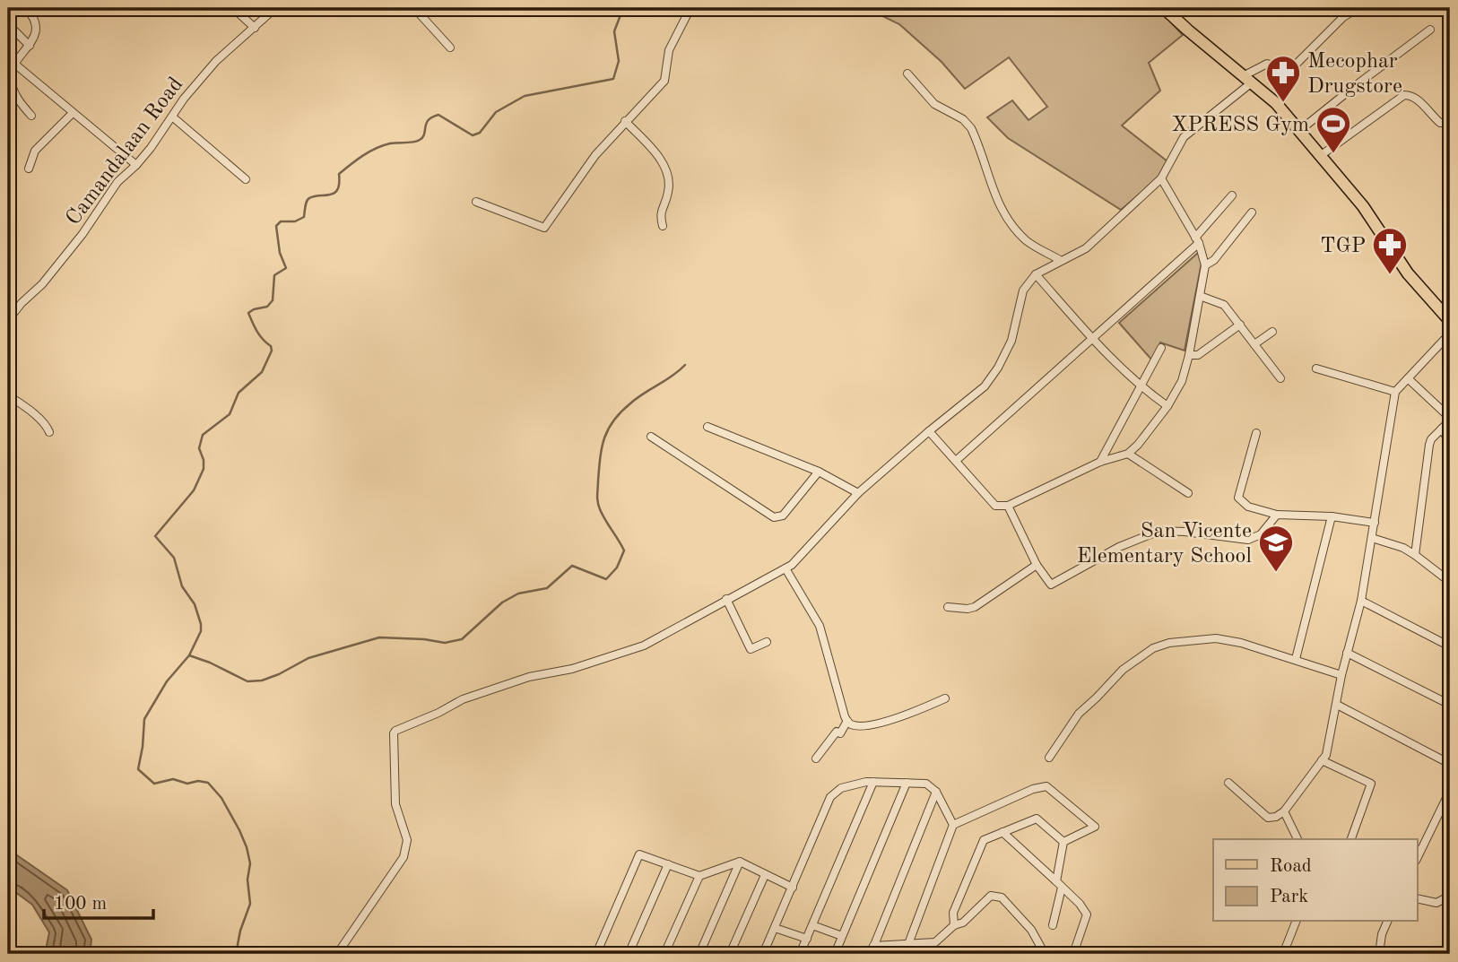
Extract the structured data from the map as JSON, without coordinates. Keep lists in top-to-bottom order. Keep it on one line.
{"streets":{"street":["Camandalaan Road"]},"places":{"pharmacy":["Mecophar Drugstore","TGP"],"sports":["XPRESS Gym"],"school or university":["San Vicente Elementary School"]},"legend":["Road","Park"],"scale_bar":"100 m"}
